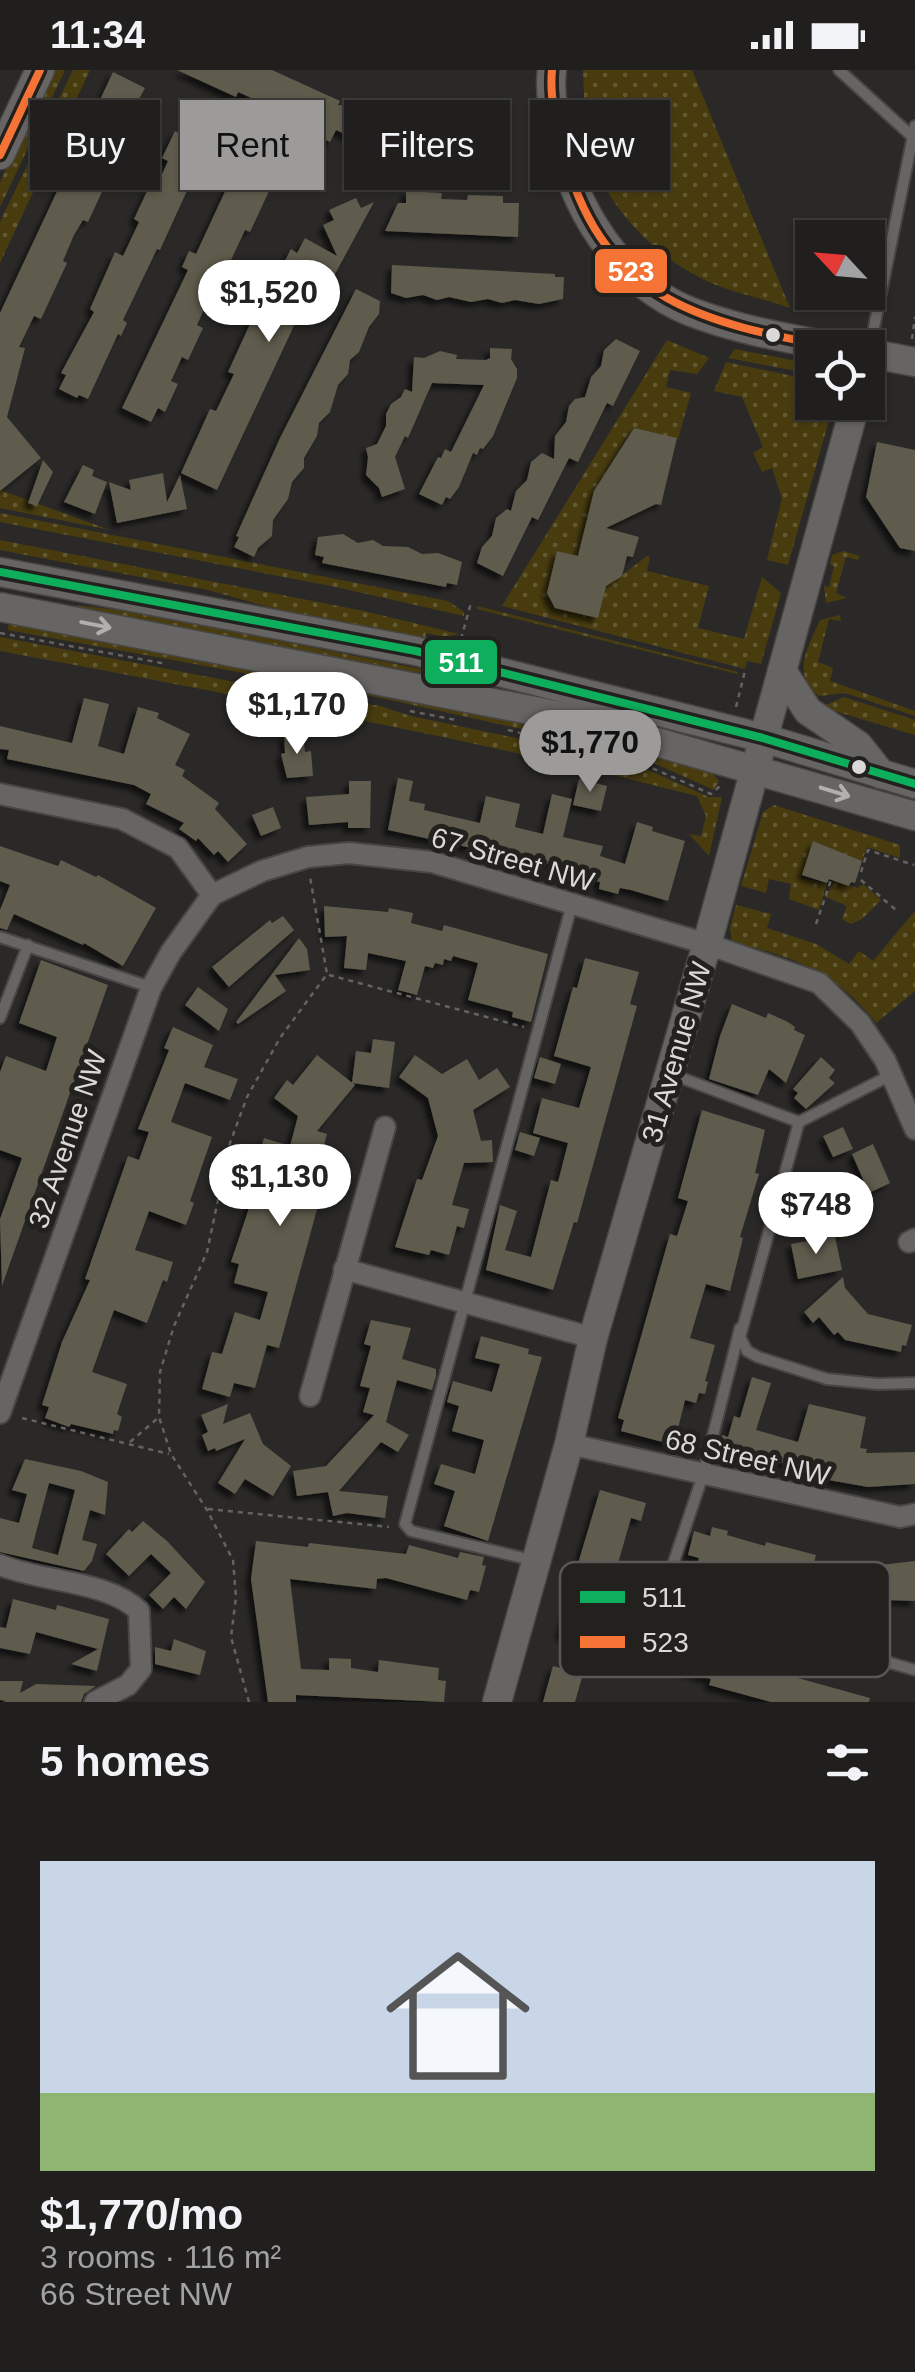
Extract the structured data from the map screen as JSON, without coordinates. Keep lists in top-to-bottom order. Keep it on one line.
{"streets":{"main road":["31 Avenue NW"],"street":["67 Street NW","32 Avenue NW","68 Street NW"]},"crossings":[["67 Street NW","31 Avenue NW"],["67 Street NW","32 Avenue NW"],["31 Avenue NW","68 Street NW"]],"lines":["transit line 523","transit line 511"],"legend":["511","523"],"north":"top left","page":{"status":"11:34","chip":["Buy","Rent","Filters","New"],"price":["$1,520","$1,170","$1,770","$1,130","$748"],"heading":"5 homes","list":[{"name":"$1,770/mo","note":"3 rooms · 116 m² · 66 Street NW"}]}}
